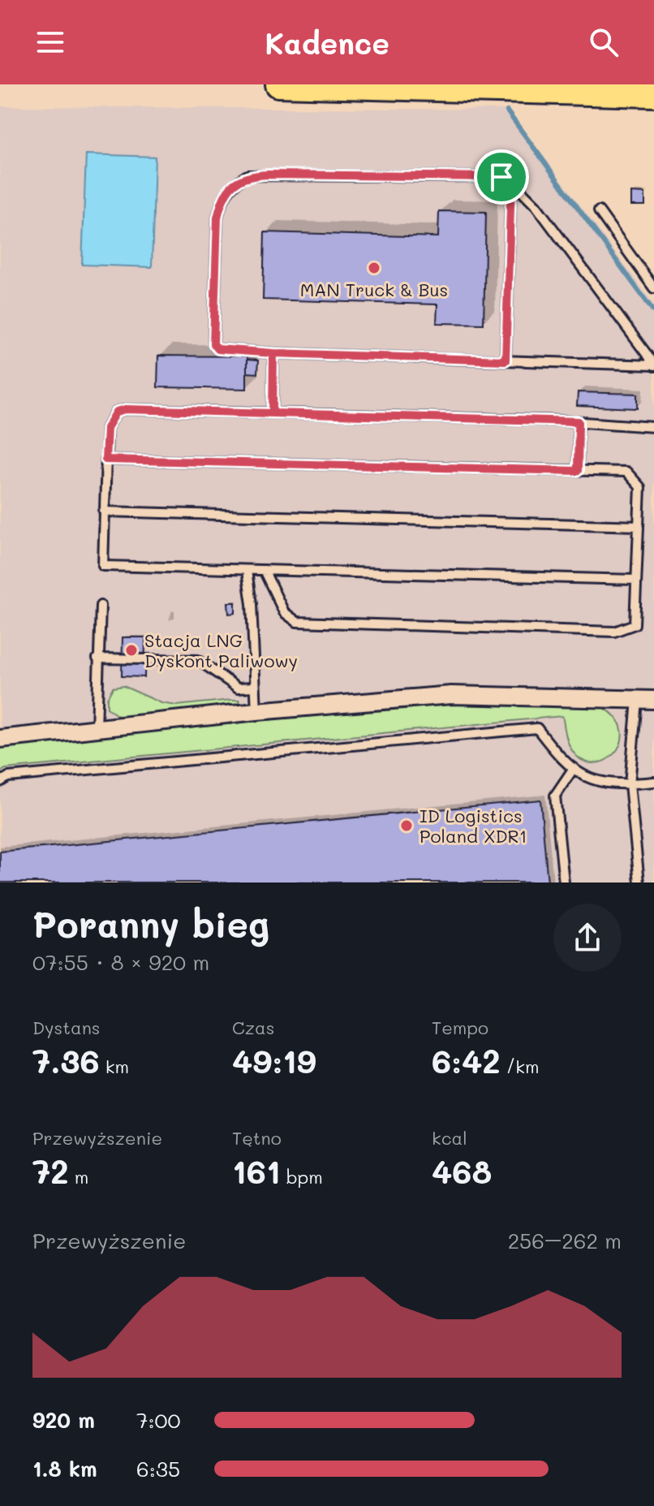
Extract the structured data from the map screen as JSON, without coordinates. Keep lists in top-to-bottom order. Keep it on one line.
{"places":["MAN Truck & Bus","Stacja LNG Dyskont Paliwowy","ID Logistics Poland XDR1"],"page":{"header":"Kadence","heading":["Poranny bieg","07:55 · 8 × 920 m"],"stats":[["Dystans","7.36 km"],["Czas","49:19"],["Tempo","6:42 /km"],["Przewyższenie","72 m"],["Tętno","161 bpm"],["kcal","468"]],"chart":["Przewyższenie","256–262 m"],"list":[{"name":"920 m","note":"7:00"},{"name":"1.8 km","note":"6:35"}]}}
